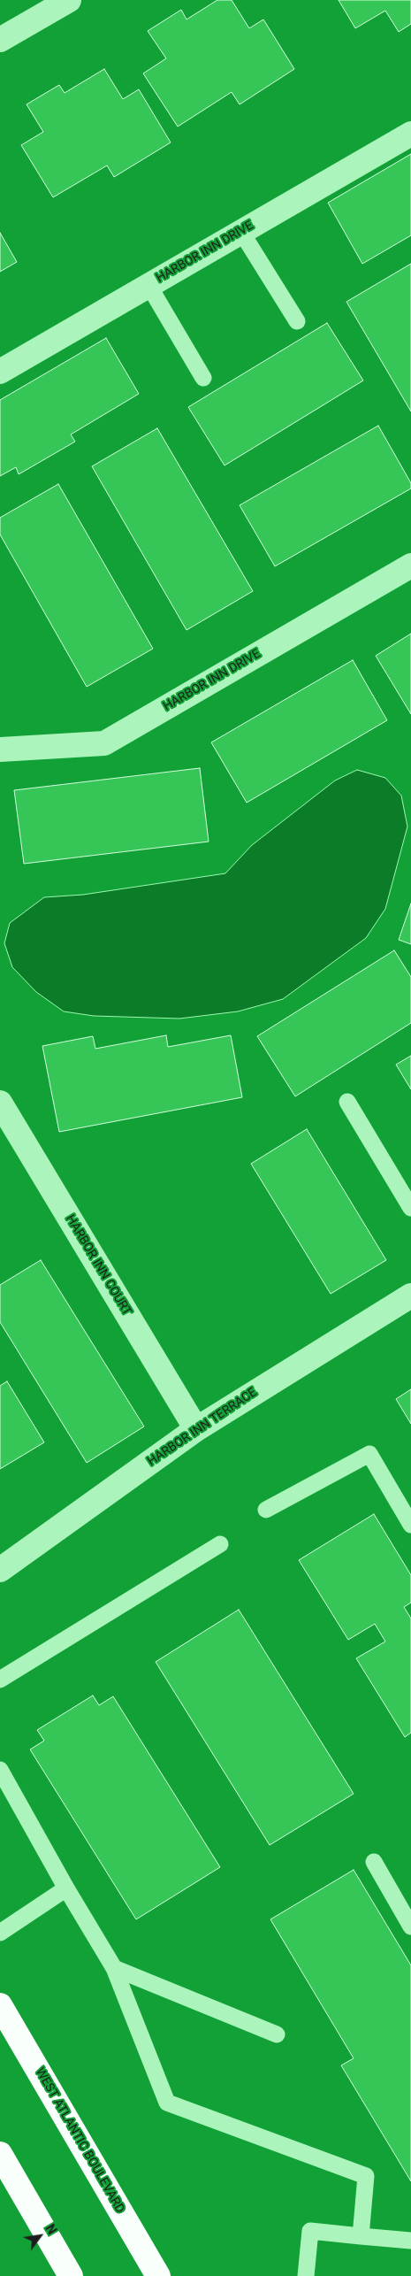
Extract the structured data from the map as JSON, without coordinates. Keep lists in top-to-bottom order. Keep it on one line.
{"streets":{"main road":["WEST ATLANTIC BOULEVARD"],"street":["HARBOR INN DRIVE","HARBOR INN COURT","HARBOR INN TERRACE"]},"crossings":[["HARBOR INN COURT","HARBOR INN TERRACE"]],"north":"top right"}
